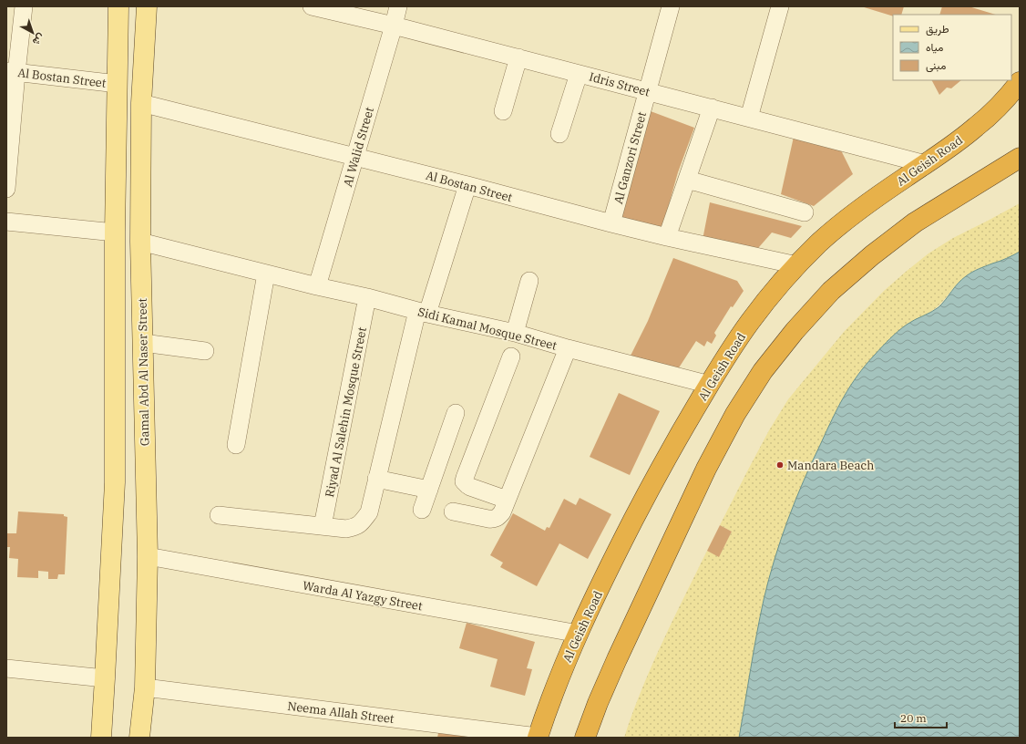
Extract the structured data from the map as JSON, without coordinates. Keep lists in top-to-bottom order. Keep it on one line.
{"streets":{"highway":["Al Geish Road"],"main road":["Gamal Abd Al Naser Street"],"street":["Al Bostan Street","Idris Street","Al Walid Street","Al Ganzori Street","Sidi Kamal Mosque Street","Riyad Al Salehin Mosque Street","Warda Al Yazgy Street","Neema Allah Street"]},"crossings":[["Al Bostan Street","Al Walid Street"],["Al Bostan Street","Al Ganzori Street"],["Al Bostan Street","Al Geish Road"],["Al Bostan Street","Gamal Abd Al Naser Street"],["Idris Street","Al Walid Street"],["Idris Street","Al Ganzori Street"],["Idris Street","Al Geish Road"],["Al Walid Street","Sidi Kamal Mosque Street"],["Al Geish Road","Sidi Kamal Mosque Street"],["Al Geish Road","Warda Al Yazgy Street"],["Al Geish Road","Neema Allah Street"],["Sidi Kamal Mosque Street","Gamal Abd Al Naser Street"],["Sidi Kamal Mosque Street","Riyad Al Salehin Mosque Street"],["Gamal Abd Al Naser Street","Warda Al Yazgy Street"],["Gamal Abd Al Naser Street","Neema Allah Street"]],"places":["Mandara Beach"],"legend":["طريق","مياه","مبنى"],"scale_bar":"20 m","north":"bottom right"}
